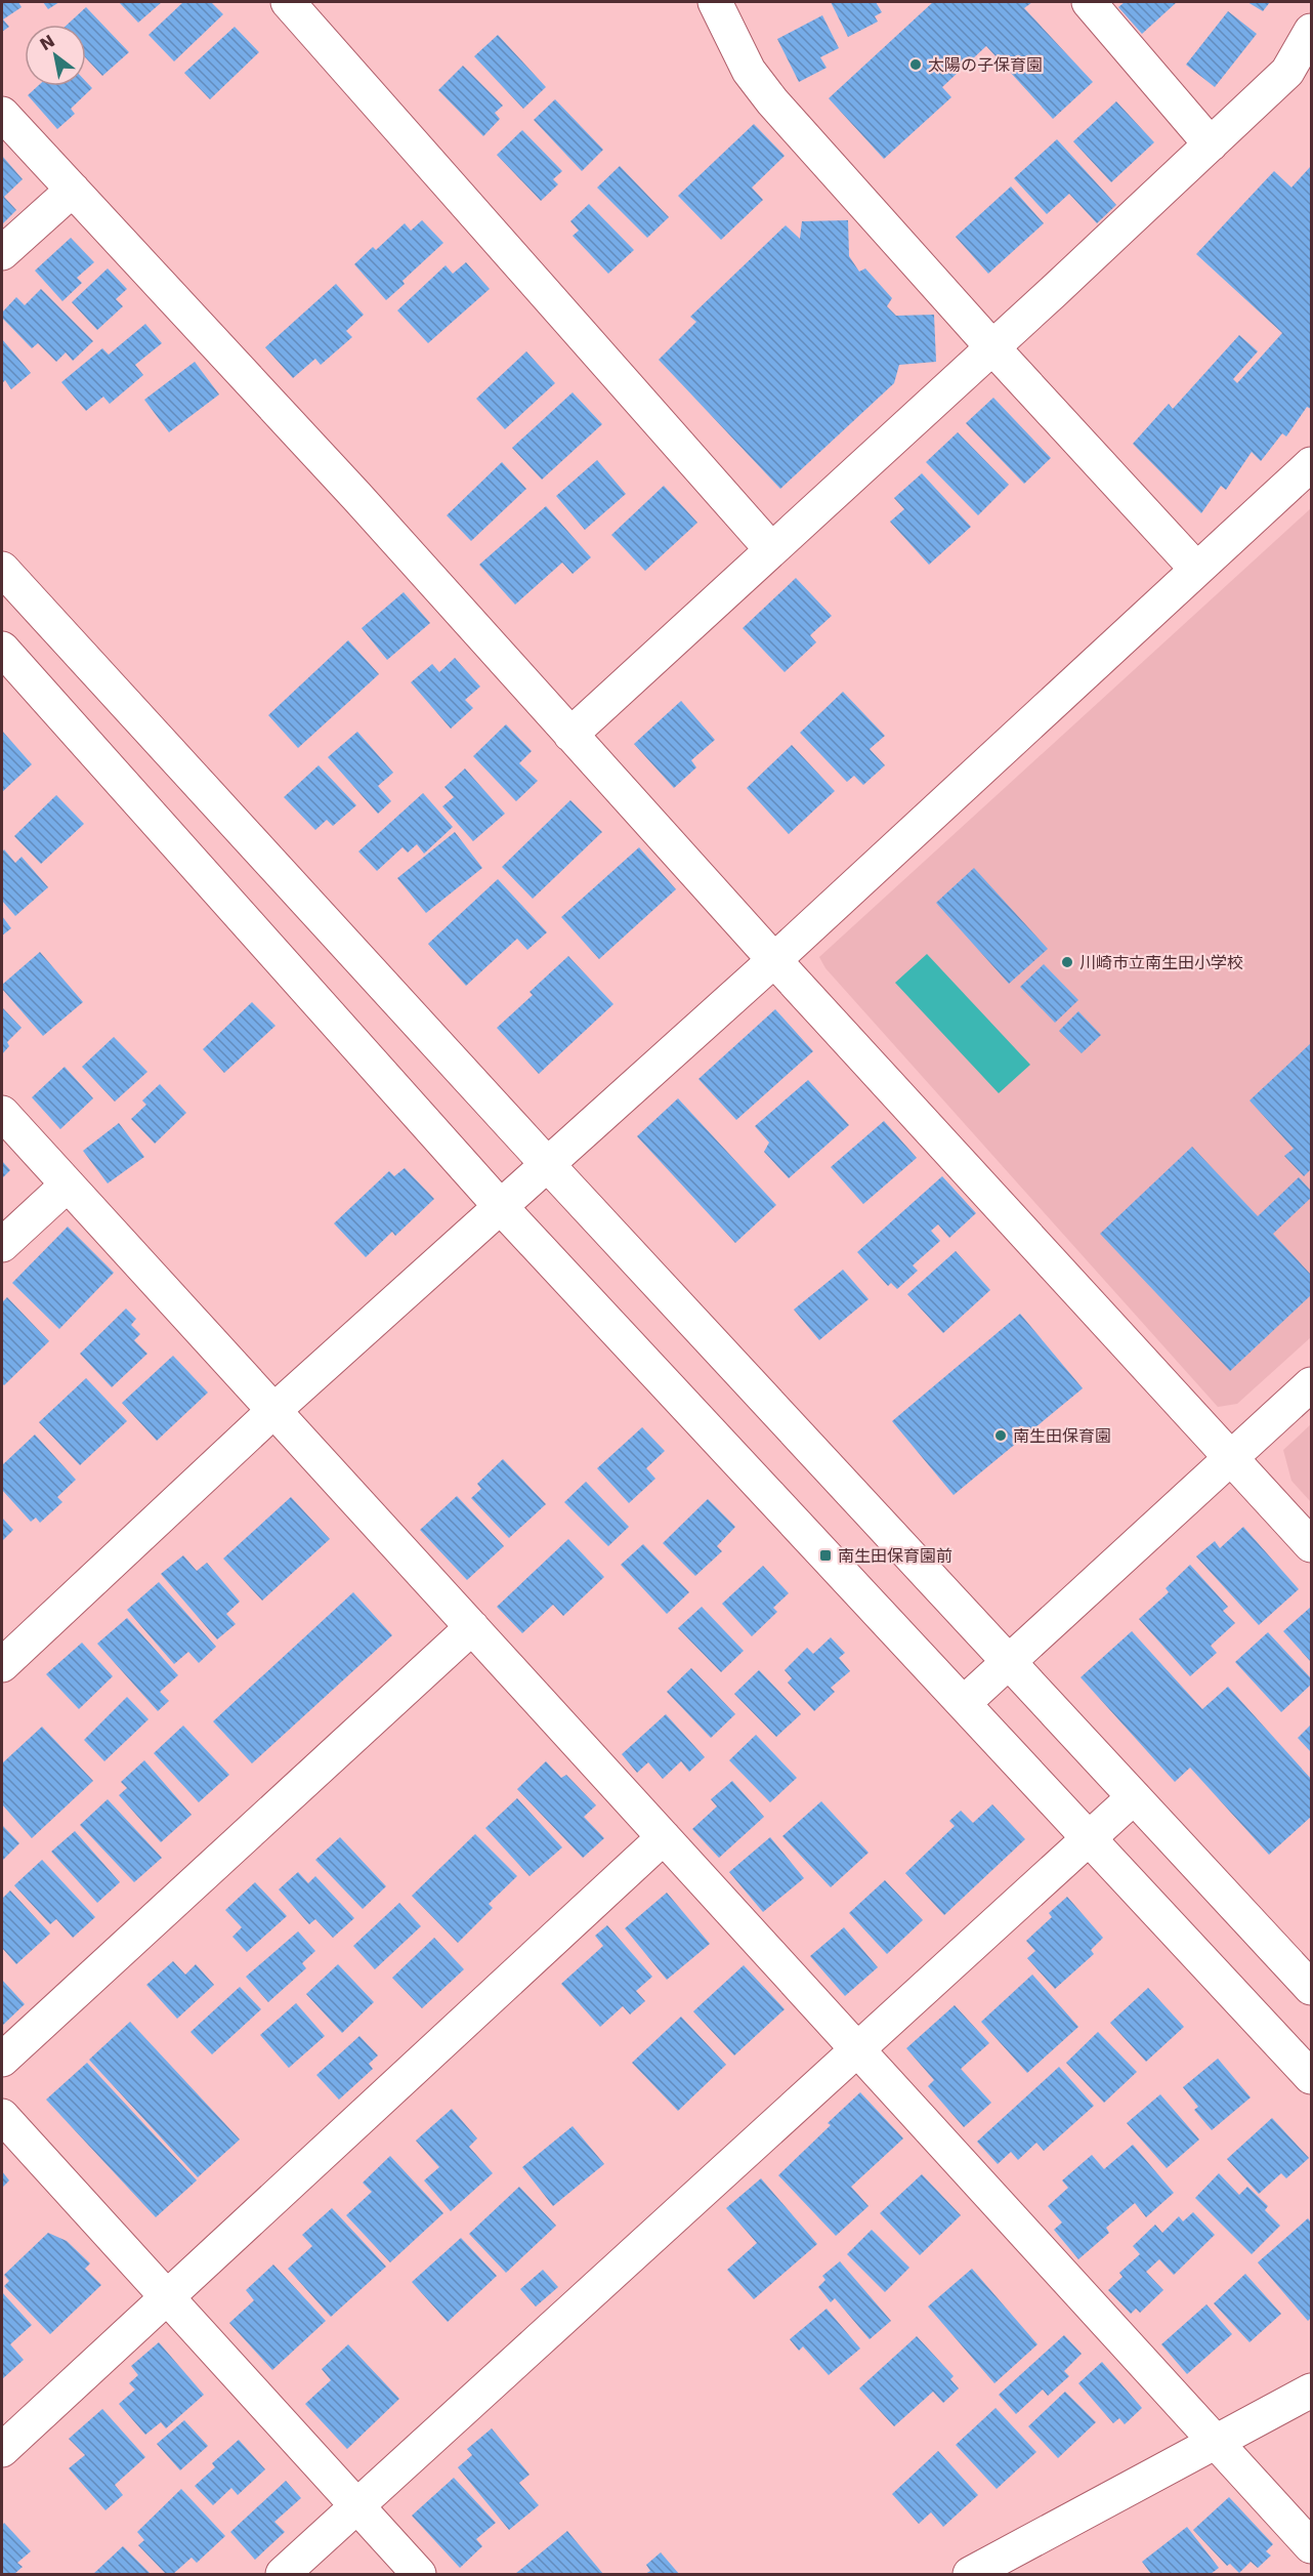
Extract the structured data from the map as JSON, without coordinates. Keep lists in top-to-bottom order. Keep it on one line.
{"places":{"other":["太陽の子保育園","川崎市立南生田小学校","南生田保育園"],"transit":["南生田保育園前"]},"north":"top left"}
